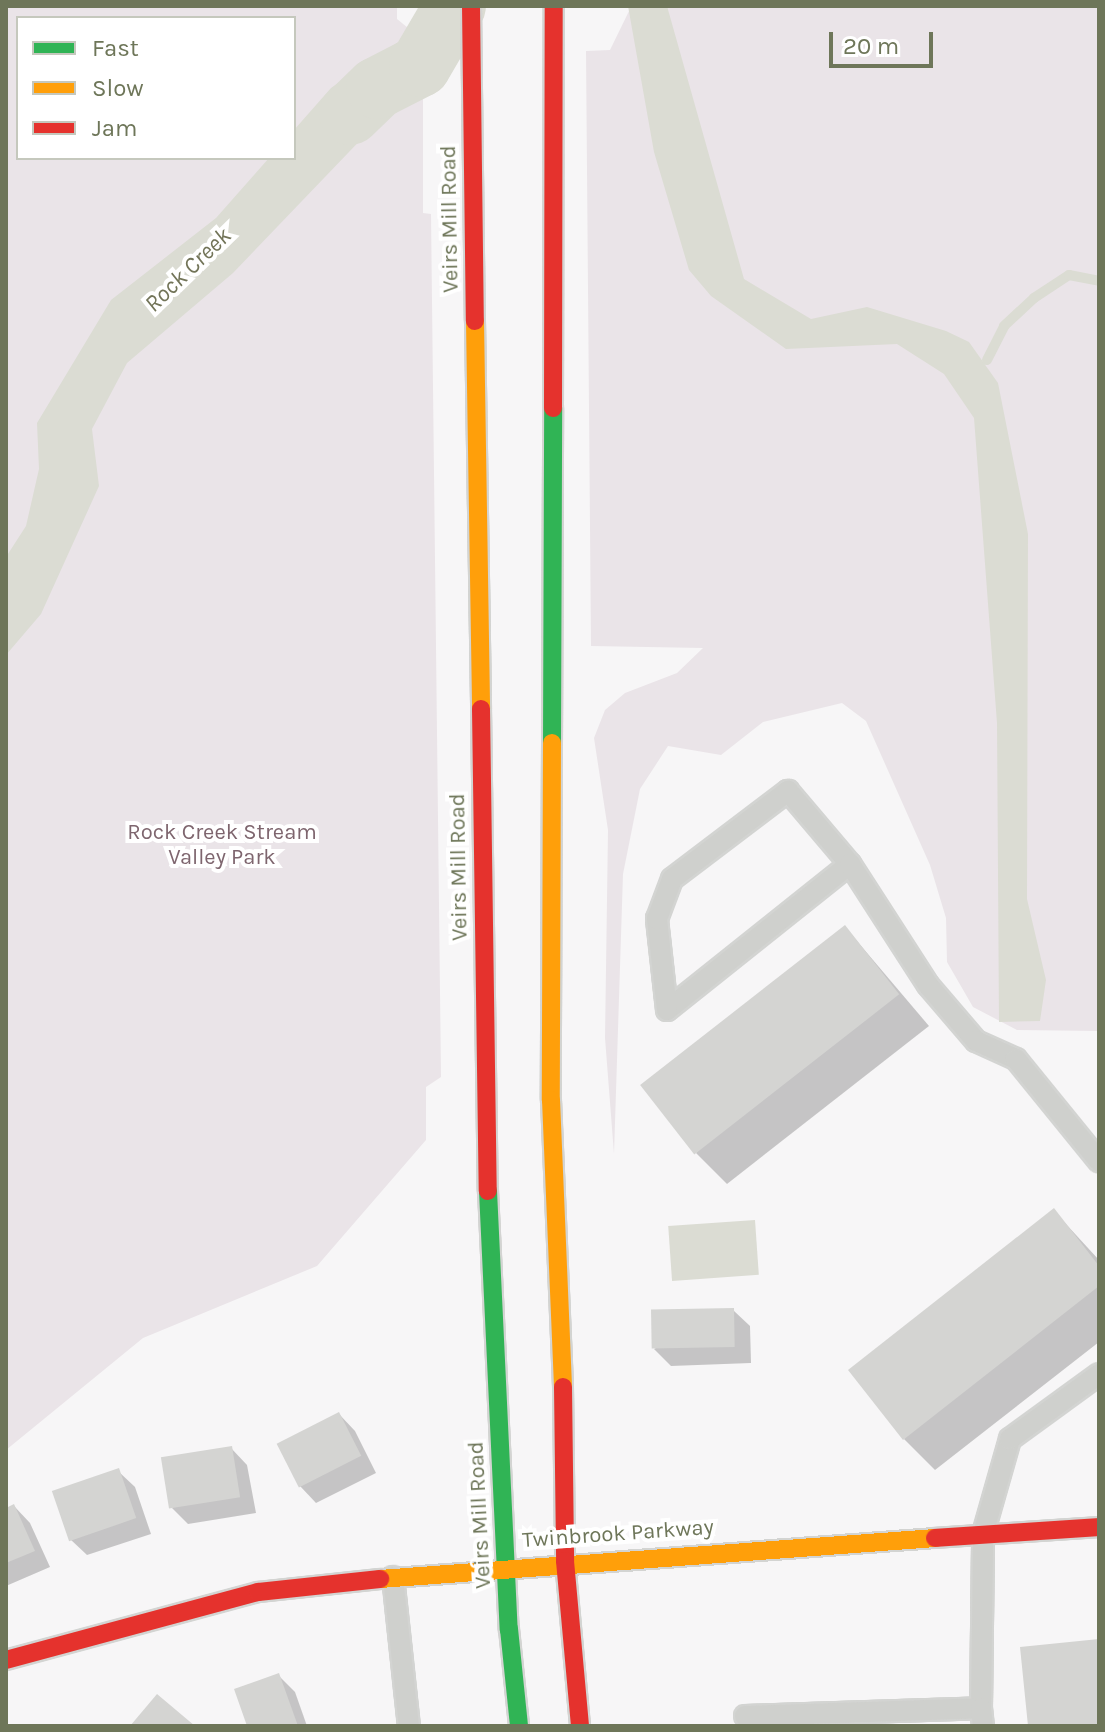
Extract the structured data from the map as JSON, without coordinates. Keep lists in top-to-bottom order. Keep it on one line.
{"streets":{"main road":["Veirs Mill Road","Twinbrook Parkway"]},"crossings":[["Veirs Mill Road","Twinbrook Parkway"]],"water":["Rock Creek"],"parks":["Rock Creek Stream Valley Park"],"legend":["Fast","Slow","Jam"],"scale_bar":"20 m"}
